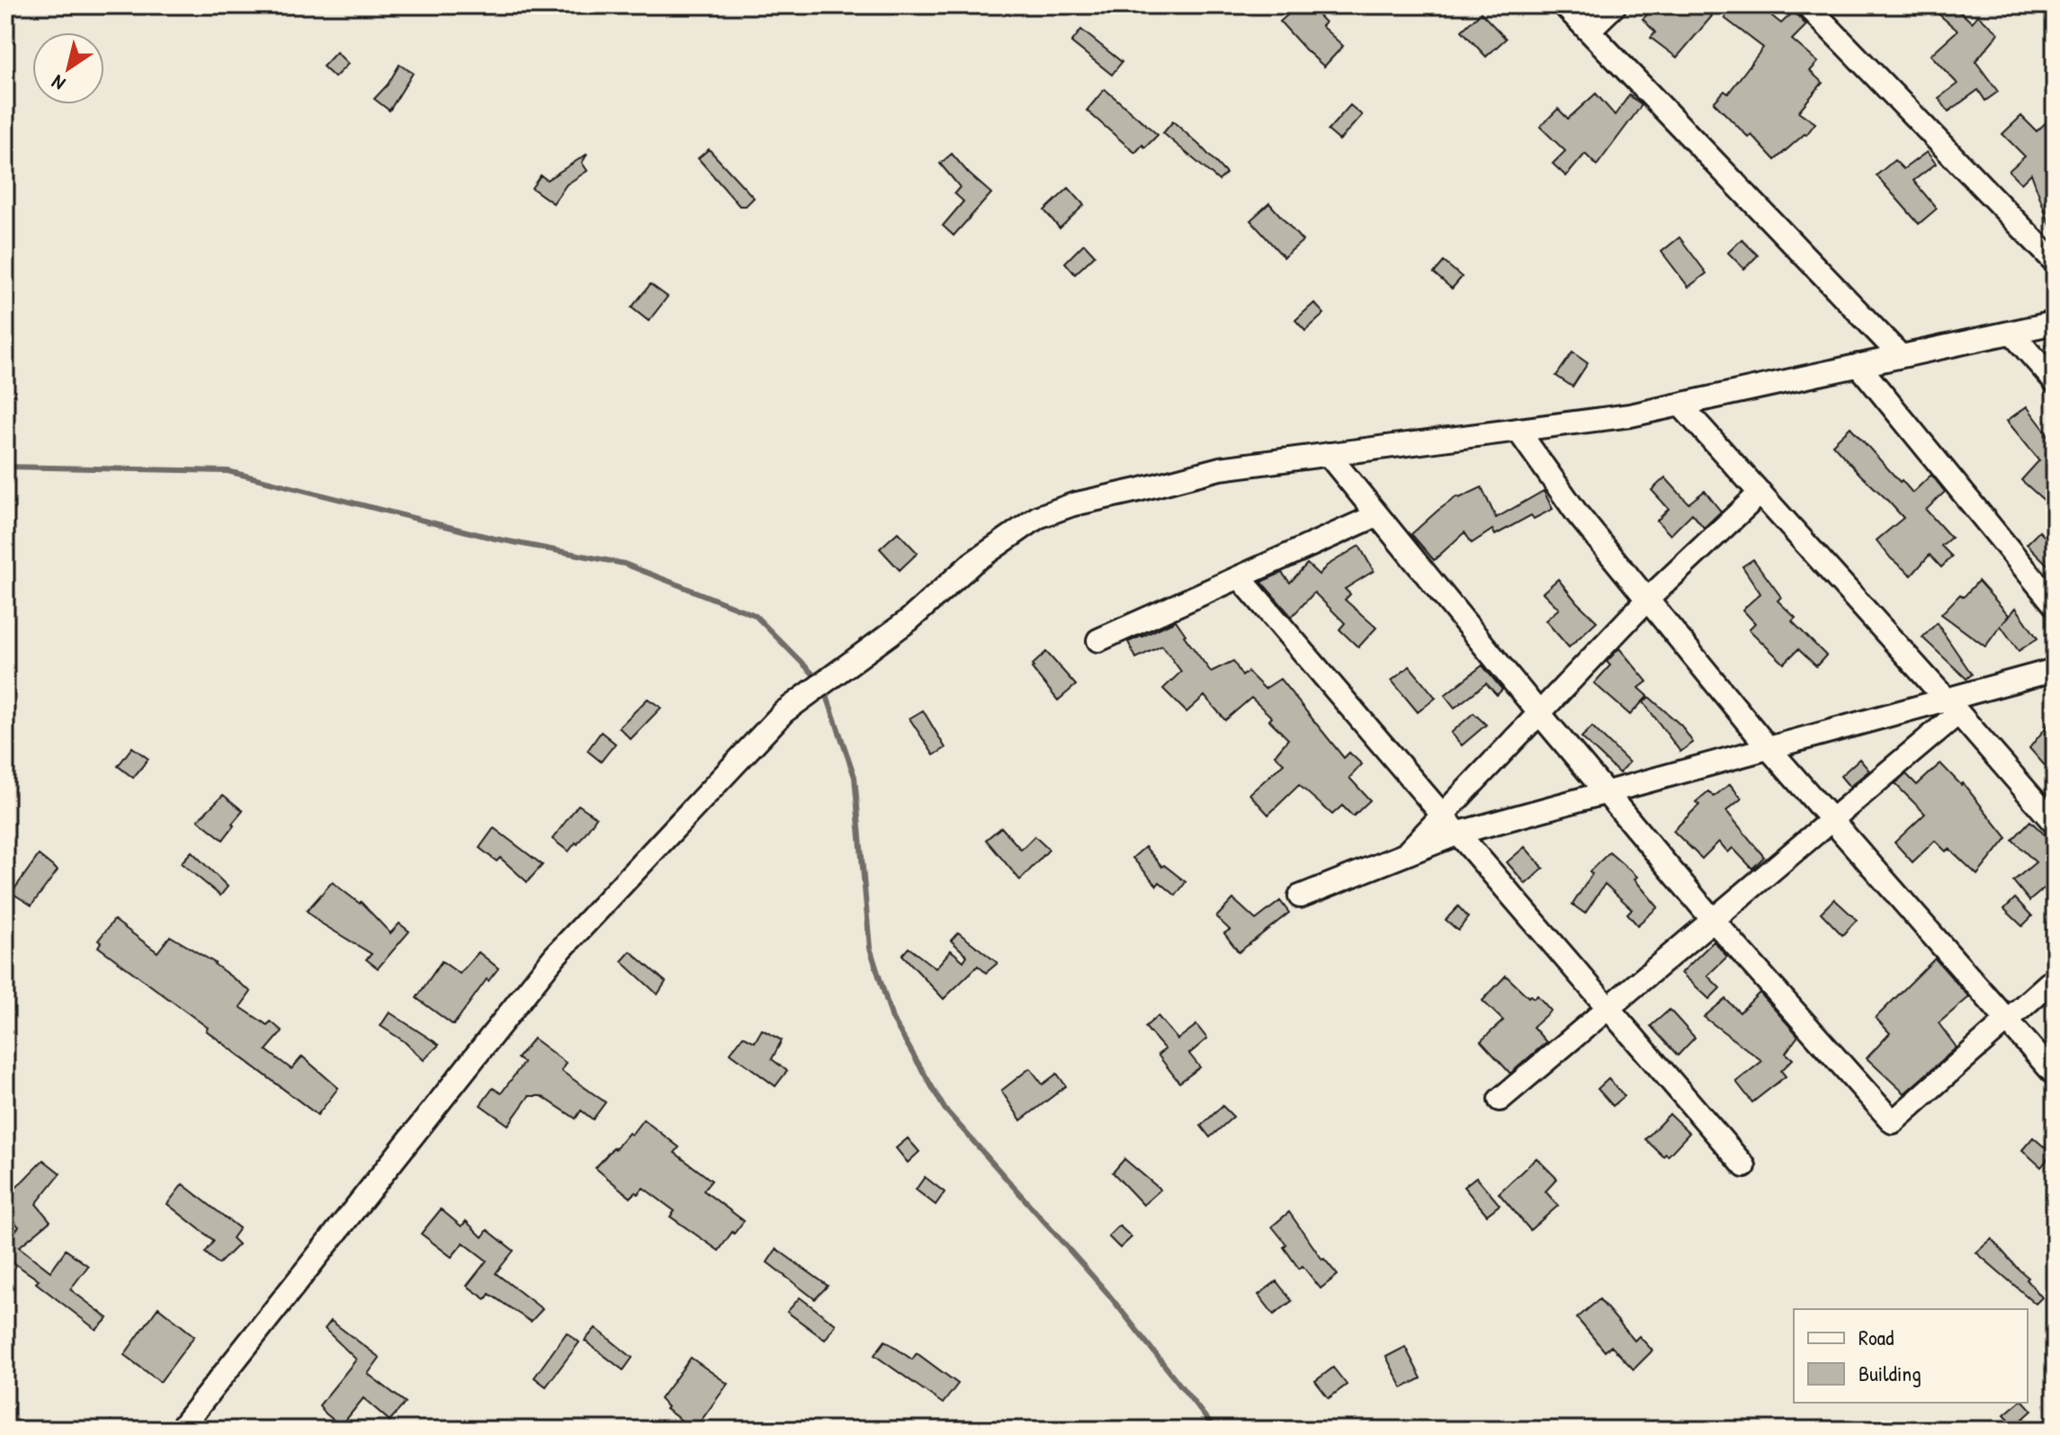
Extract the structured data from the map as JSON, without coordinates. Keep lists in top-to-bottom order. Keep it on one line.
{"legend":["Road","Building"],"north":"bottom left"}
